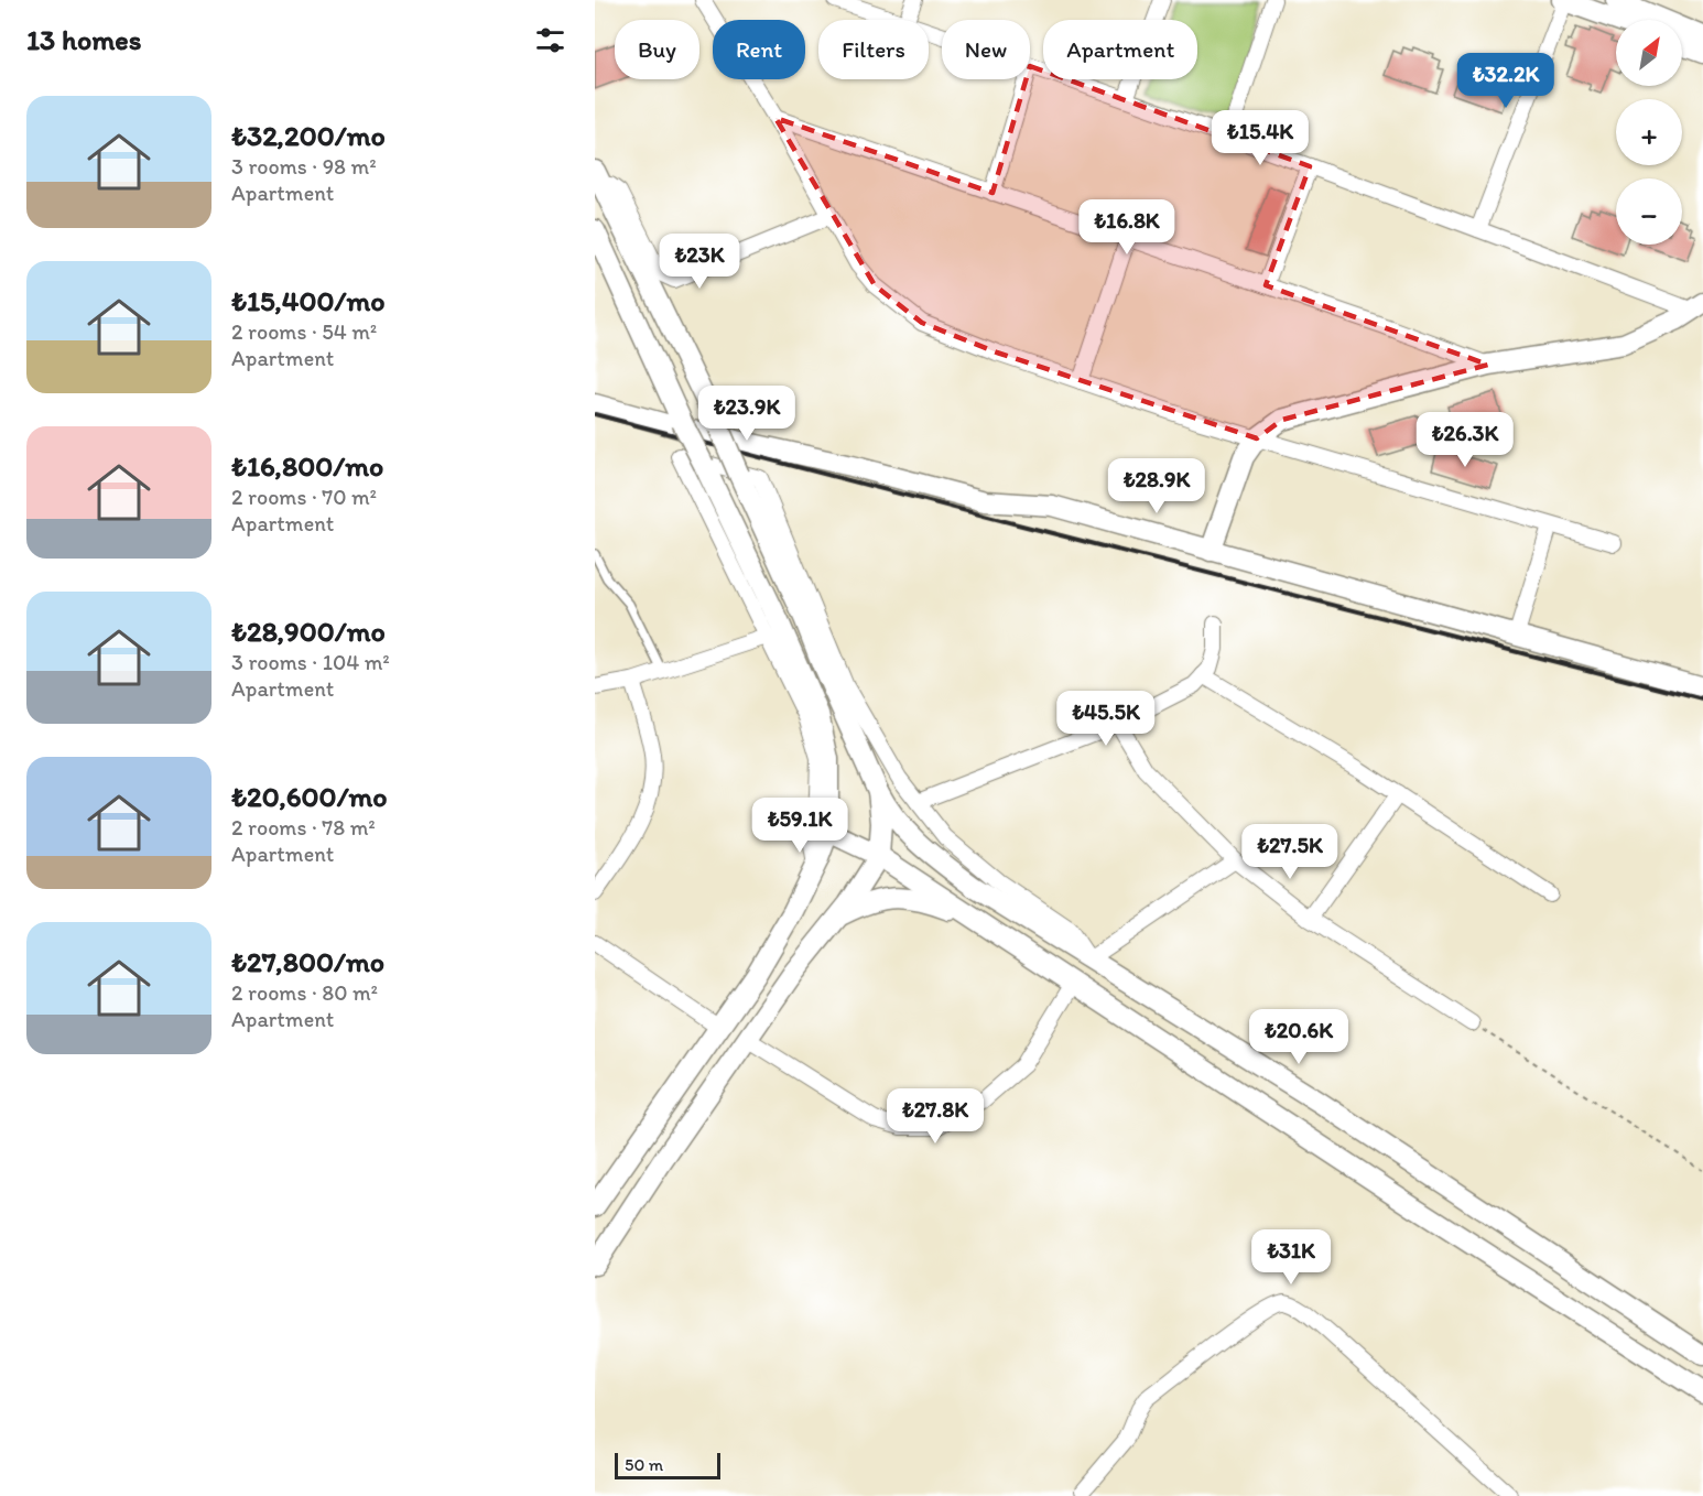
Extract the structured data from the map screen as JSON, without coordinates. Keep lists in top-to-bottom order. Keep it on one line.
{"scale_bar":"50 m","north":"top right","page":{"heading":"13 homes","map_buttons":["+","−"],"chip":["Buy","Rent","Filters","New","Apartment"],"price":["₺32.2K","₺15.4K","₺16.8K","₺23K","₺23.9K","₺26.3K","₺28.9K","₺45.5K","₺59.1K","₺27.5K","₺20.6K","₺27.8K","₺31K"],"list":[{"name":"₺32,200/mo","note":"3 rooms · 98 m² · Apartment"},{"name":"₺15,400/mo","note":"2 rooms · 54 m² · Apartment"},{"name":"₺16,800/mo","note":"2 rooms · 70 m² · Apartment"},{"name":"₺28,900/mo","note":"3 rooms · 104 m² · Apartment"},{"name":"₺20,600/mo","note":"2 rooms · 78 m² · Apartment"},{"name":"₺27,800/mo","note":"2 rooms · 80 m² · Apartment"}],"scale":"50 m"}}
